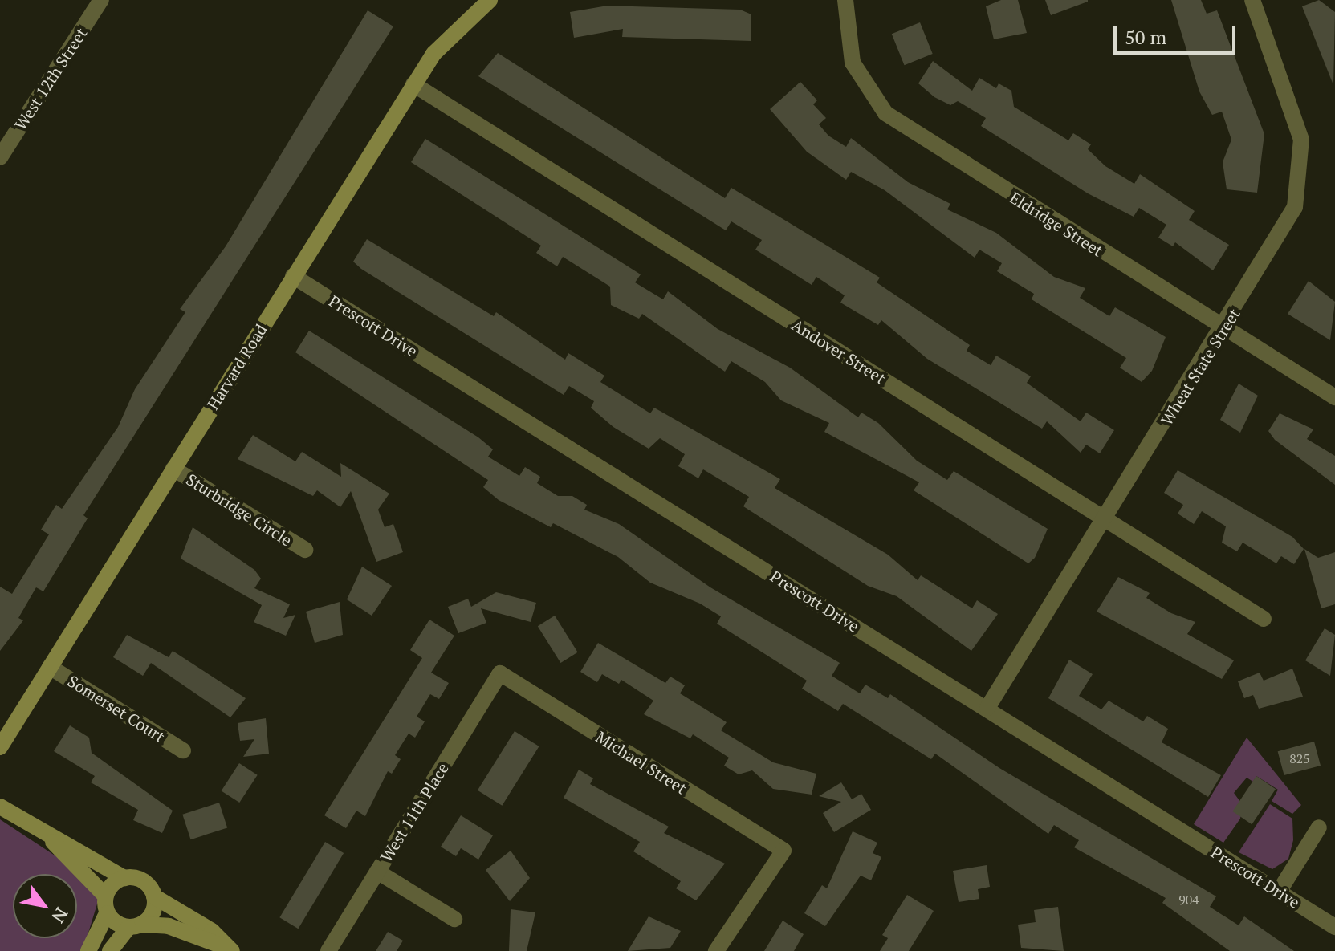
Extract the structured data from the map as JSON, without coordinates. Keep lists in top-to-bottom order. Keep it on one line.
{"streets":{"street":["West 12th Street","Eldridge Street","Prescott Drive","Andover Street","Harvard Road","Wheat State Street","Sturbridge Circle","Somerset Court","Michael Street","West 11th Place"]},"crossings":[["Eldridge Street","Wheat State Street"],["Prescott Drive","Harvard Road"],["Prescott Drive","Wheat State Street"],["Andover Street","Harvard Road"],["Andover Street","Wheat State Street"],["Harvard Road","Sturbridge Circle"],["Harvard Road","Somerset Court"],["Michael Street","West 11th Place"]],"house_numbers":["825","904"],"scale_bar":"50 m","north":"bottom right"}
